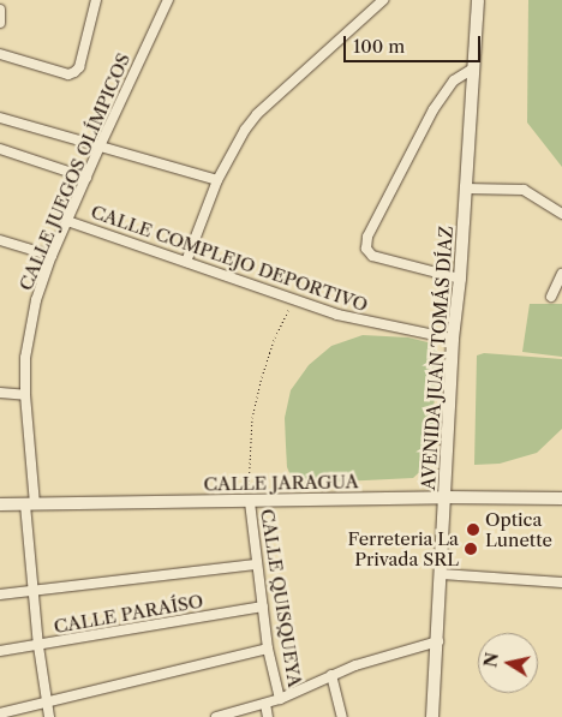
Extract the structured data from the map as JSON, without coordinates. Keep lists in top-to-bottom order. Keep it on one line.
{"streets":{"street":["CALLE JUEGOS OLÍMPICOS","CALLE COMPLEJO DEPORTIVO","AVENIDA JUAN TOMÁS DÍAZ","CALLE JARAGUA","CALLE QUISQUEYA","CALLE PARAÍSO"]},"crossings":[["CALLE JUEGOS OLÍMPICOS","CALLE COMPLEJO DEPORTIVO"],["CALLE JUEGOS OLÍMPICOS","CALLE JARAGUA"],["CALLE JUEGOS OLÍMPICOS","CALLE PARAÍSO"],["CALLE COMPLEJO DEPORTIVO","AVENIDA JUAN TOMÁS DÍAZ"],["AVENIDA JUAN TOMÁS DÍAZ","CALLE JARAGUA"],["CALLE JARAGUA","CALLE QUISQUEYA"],["CALLE QUISQUEYA","CALLE PARAÍSO"]],"places":["Optica Lunette","Ferreteria La Privada SRL"],"scale_bar":"100 m","north":"left"}
